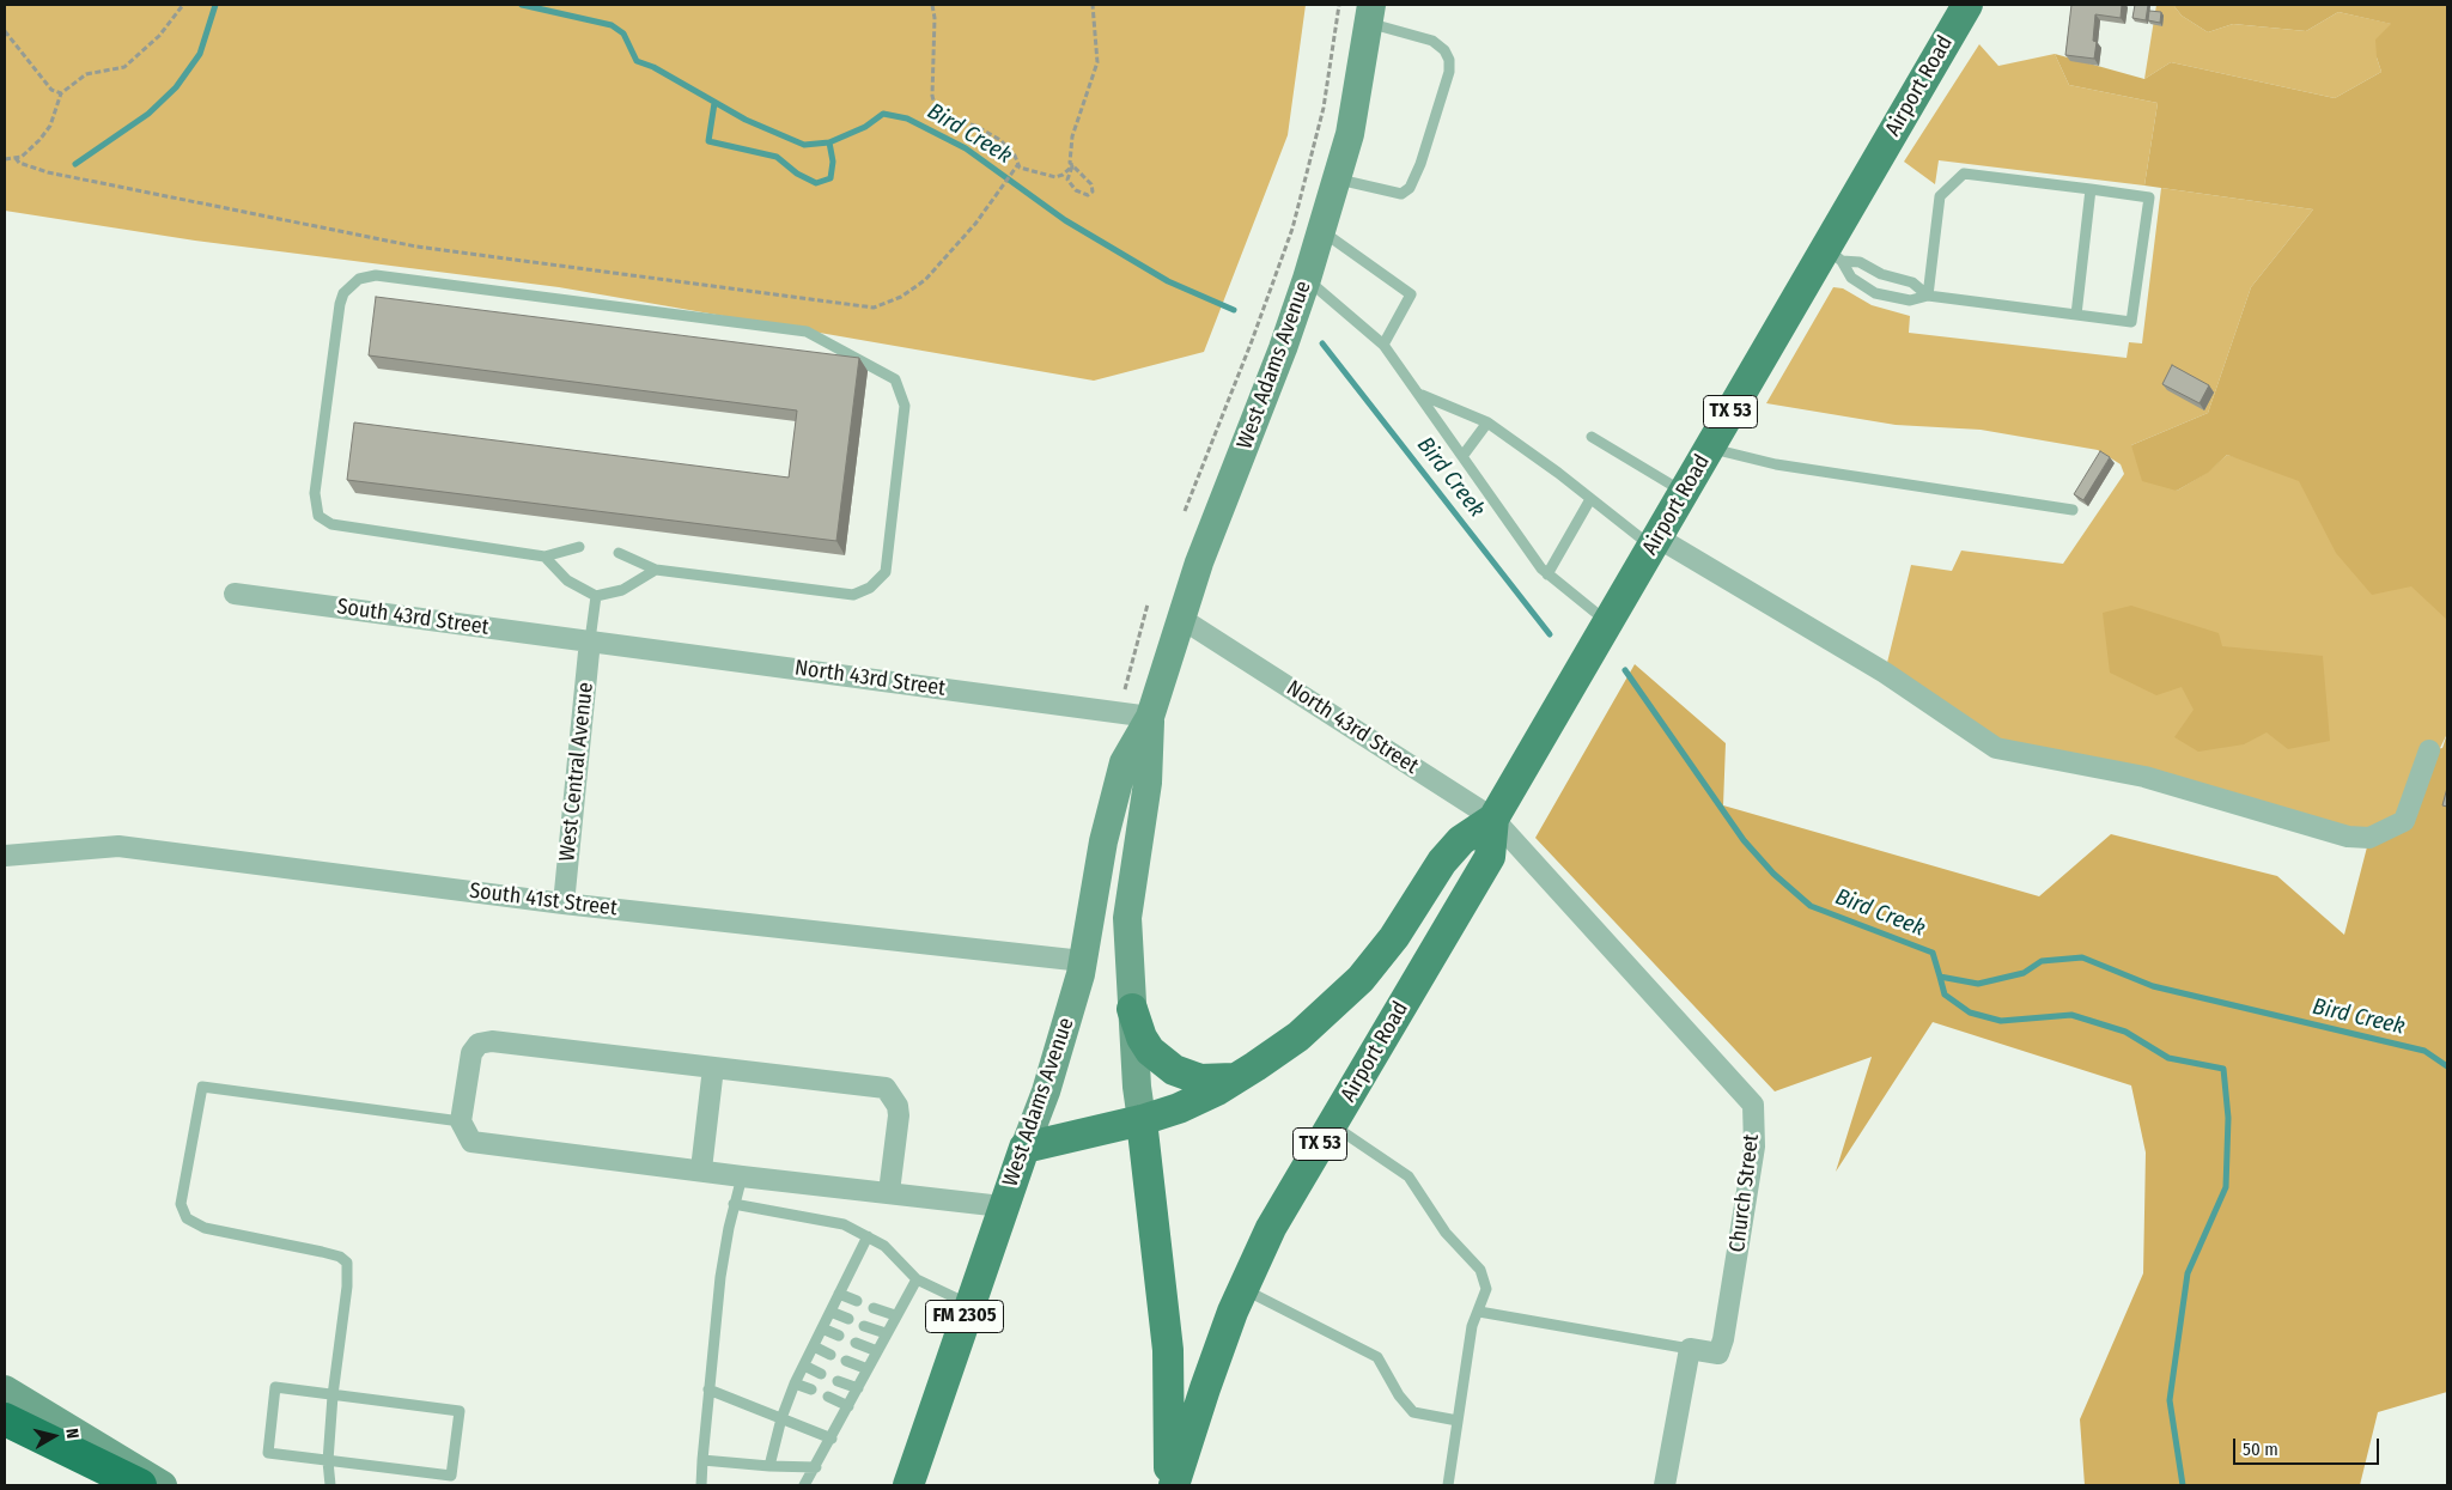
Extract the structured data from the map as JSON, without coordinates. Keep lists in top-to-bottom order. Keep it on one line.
{"streets":{"main road":["Airport Road","West Adams Avenue","TX 53","FM 2305"],"street":["South 43rd Street","North 43rd Street","West Central Avenue","South 41st Street","Church Street"]},"crossings":[["Airport Road","West Adams Avenue"],["Airport Road","North 43rd Street"],["Airport Road","Church Street"],["West Adams Avenue","North 43rd Street"],["West Adams Avenue","South 41st Street"],["South 43rd Street","North 43rd Street"],["South 43rd Street","West Central Avenue"],["North 43rd Street","West Central Avenue"],["North 43rd Street","Church Street"],["West Central Avenue","South 41st Street"]],"water":["Bird Creek"],"scale_bar":"50 m","north":"right"}
